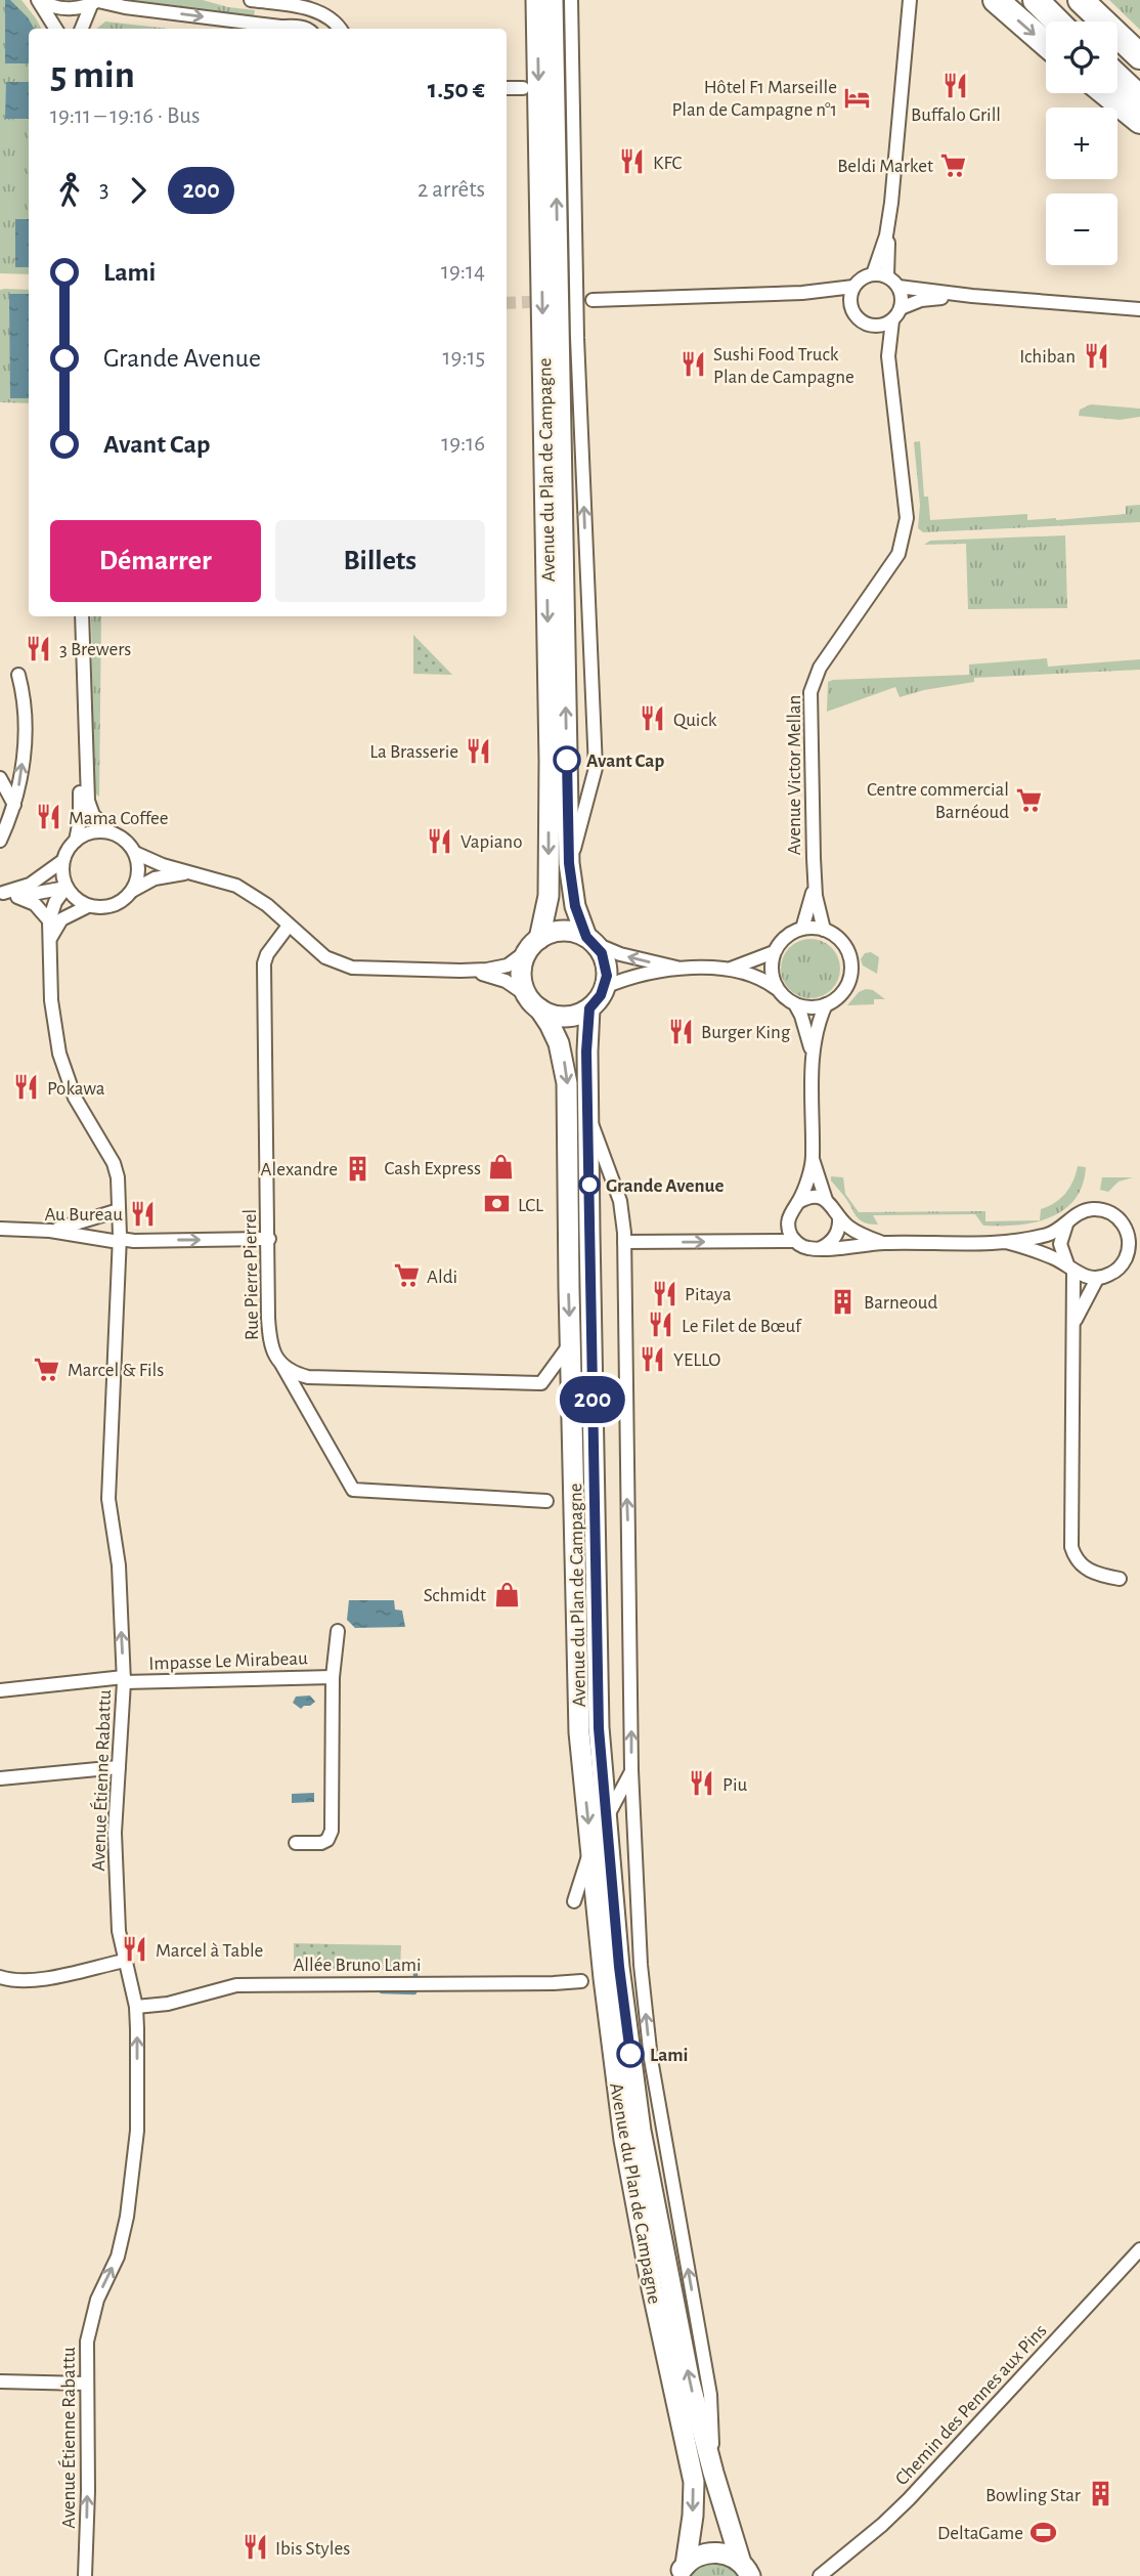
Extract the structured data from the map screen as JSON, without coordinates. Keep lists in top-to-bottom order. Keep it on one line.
{"streets":{"main road":["Avenue du Plan de Campagne"],"street":["Avenue Victor Mellan","Rue Pierre Pierrel","Impasse Le Mirabeau","Avenue Étienne Rabattu","Allée Bruno Lami","Chemin des Pennes aux Pins"]},"crossings":[["Impasse Le Mirabeau","Avenue Étienne Rabattu"],["Avenue Étienne Rabattu","Allée Bruno Lami"]],"one_way":["Avenue Étienne Rabattu"],"places":{"restaurant":["Buffalo Grill","KFC","Ichiban","Sushi Food Truck Plan de Campagne","3 Brewers","Quick","La Brasserie","Mama Coffee","Vapiano","Burger King","Pokawa","Au Bureau","Pitaya","Le Filet de Bœuf","YELLO","Piu","Marcel à Table","Ibis Styles"],"hotel":["Hôtel F1 Marseille Plan de Campagne n°1"],"supermarket":["Beldi Market","Centre commercial Barnéoud","Aldi","Marcel & Fils"],"other":["Avant Cap","Grande Avenue","Lami"],"shop":["Cash Express","Schmidt"],"building":["Alexandre","Barneoud","Bowling Star"],"bank":["LCL"],"sports":["DeltaGame"]},"lines":["bus line 200"],"page":{"on_map":"200","map_buttons":["+","−"],"heading":["5 min","19:11 – 19:16 · Bus","1.50 €"],"legs":["3","200","2 arrêts"],"list":[{"name":"Lami","value":"19:14"},{"name":"Grande Avenue","value":"19:15"},{"name":"Avant Cap","value":"19:16"}],"buttons":["Démarrer","Billets"]}}
